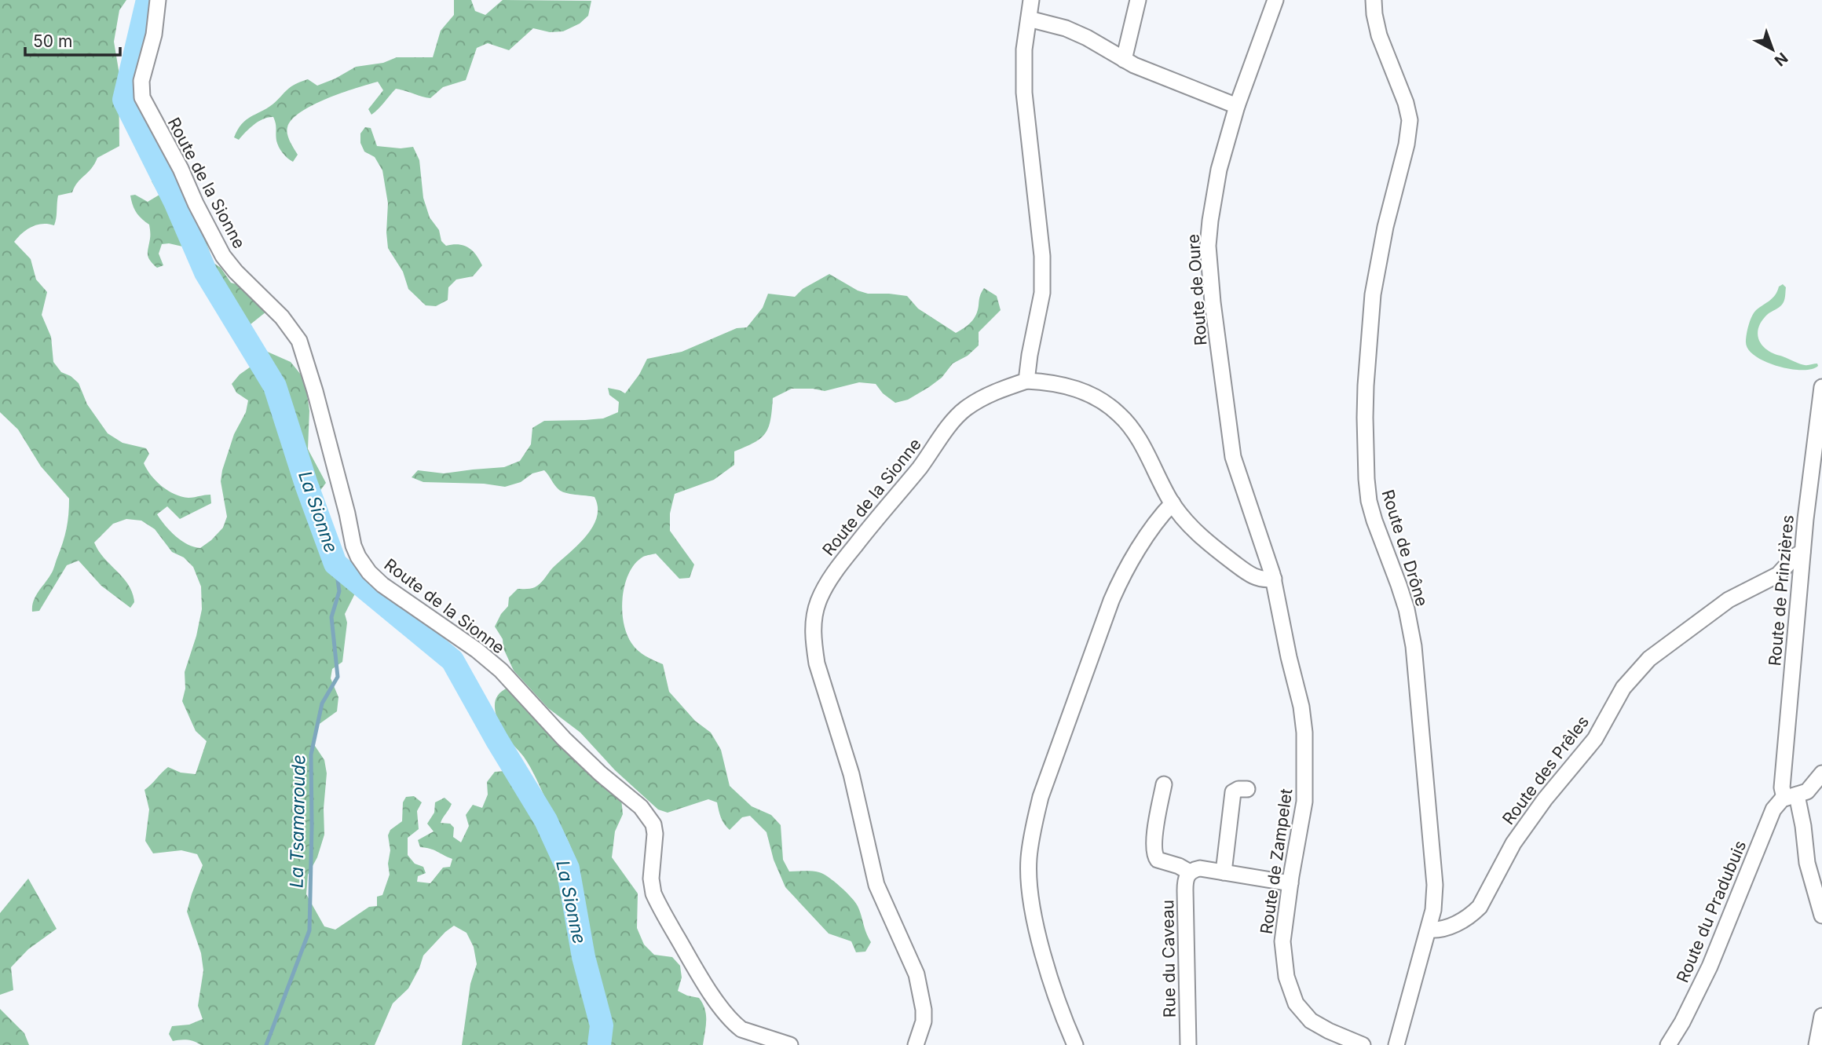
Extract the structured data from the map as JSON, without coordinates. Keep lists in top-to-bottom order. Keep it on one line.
{"streets":{"street":["Route de la Sionne","Route de Oure","Route de Drône","Route de Prinzières","Route des Prêles","Route de Zampelet","Route du Pradubuis","Rue du Caveau"]},"crossings":[["Route de Oure","Route de Zampelet"],["Route de Drône","Route des Prêles"],["Route de Prinzières","Route des Prêles"],["Route de Prinzières","Route du Pradubuis"]],"water":["La Sionne","La Tsamaroude"],"scale_bar":"50 m","north":"bottom right"}
